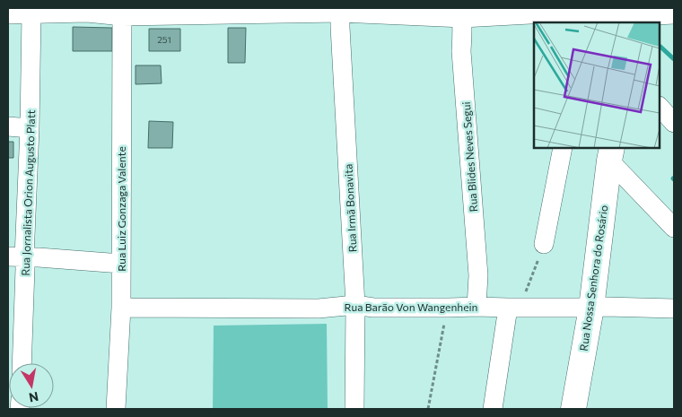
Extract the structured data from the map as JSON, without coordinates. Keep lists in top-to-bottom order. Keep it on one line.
{"streets":{"main road":["Rua Nossa Senhora do Rosário"],"street":["Rua Blides Neves Segui","Rua Jornalista Orion Augusto Platt","Rua Irmã Bonavita","Rua Luiz Gonzaga Valente","Rua Barão Von Wangenhein"]},"crossings":[["Rua Blides Neves Segui","Rua Barão Von Wangenhein"],["Rua Irmã Bonavita","Rua Barão Von Wangenhein"],["Rua Luiz Gonzaga Valente","Rua Barão Von Wangenhein"],["Rua Nossa Senhora do Rosário","Rua Barão Von Wangenhein"]],"house_numbers":["251"],"north":"bottom"}
